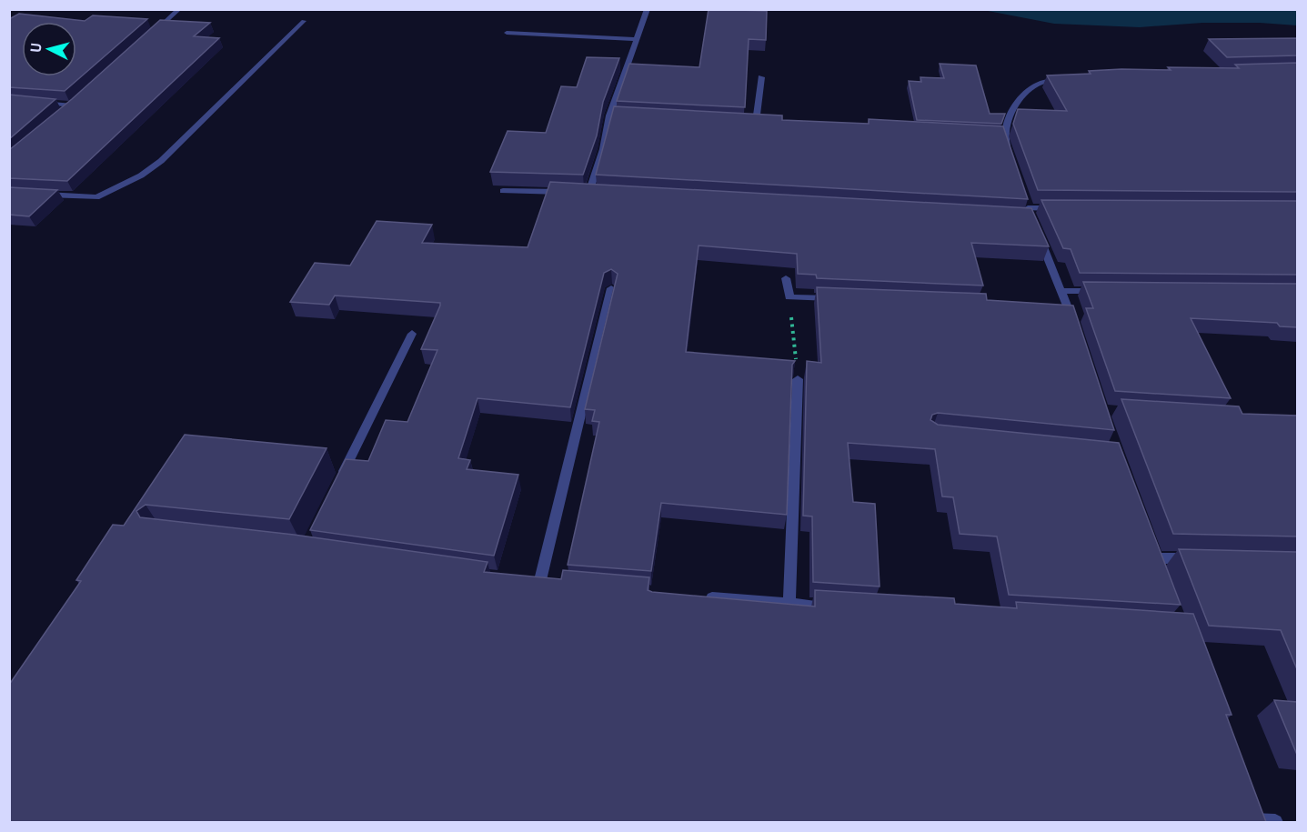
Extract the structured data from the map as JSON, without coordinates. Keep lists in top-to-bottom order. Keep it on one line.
{"north":"left"}
